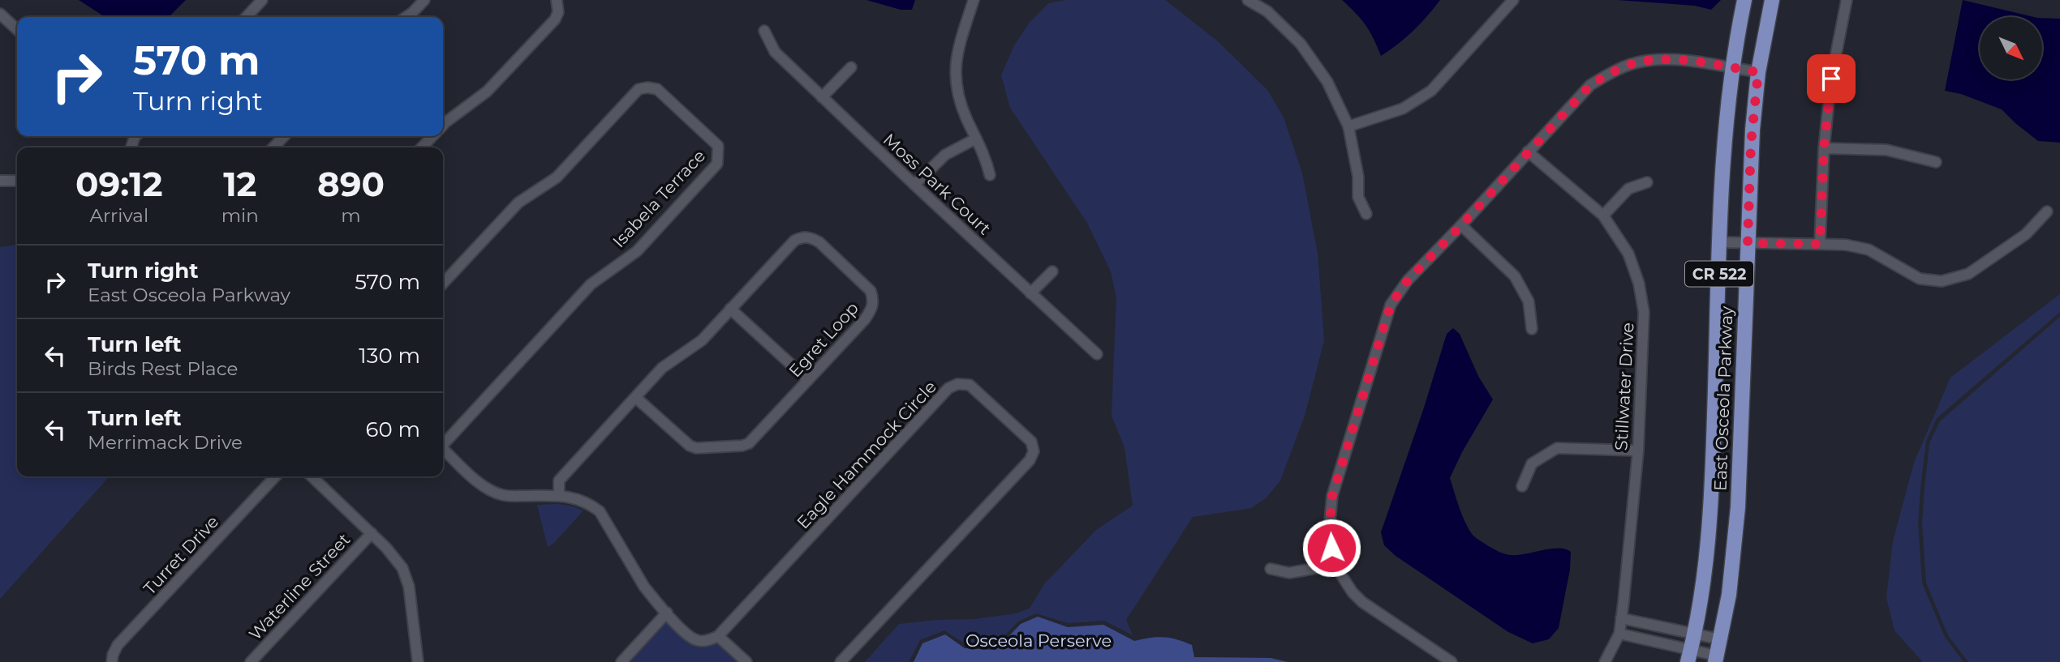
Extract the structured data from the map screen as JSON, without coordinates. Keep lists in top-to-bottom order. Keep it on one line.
{"streets":{"main road":["CR 522","East Osceola Parkway"],"street":["Moss Park Court","Isabela Terrace","Egret Loop","Stillwater Drive","Eagle Hammock Circle","Turret Drive","Waterline Street"]},"parks":["Osceola Perserve"],"north":"bottom right","page":{"turn":["570 m","Turn right"],"eta":["09:12","Arrival","12","min","890","m"],"list":[{"name":"Turn right","note":"East Osceola Parkway","value":"570 m"},{"name":"Turn left","note":"Birds Rest Place","value":"130 m"},{"name":"Turn left","note":"Merrimack Drive","value":"60 m"}]}}
